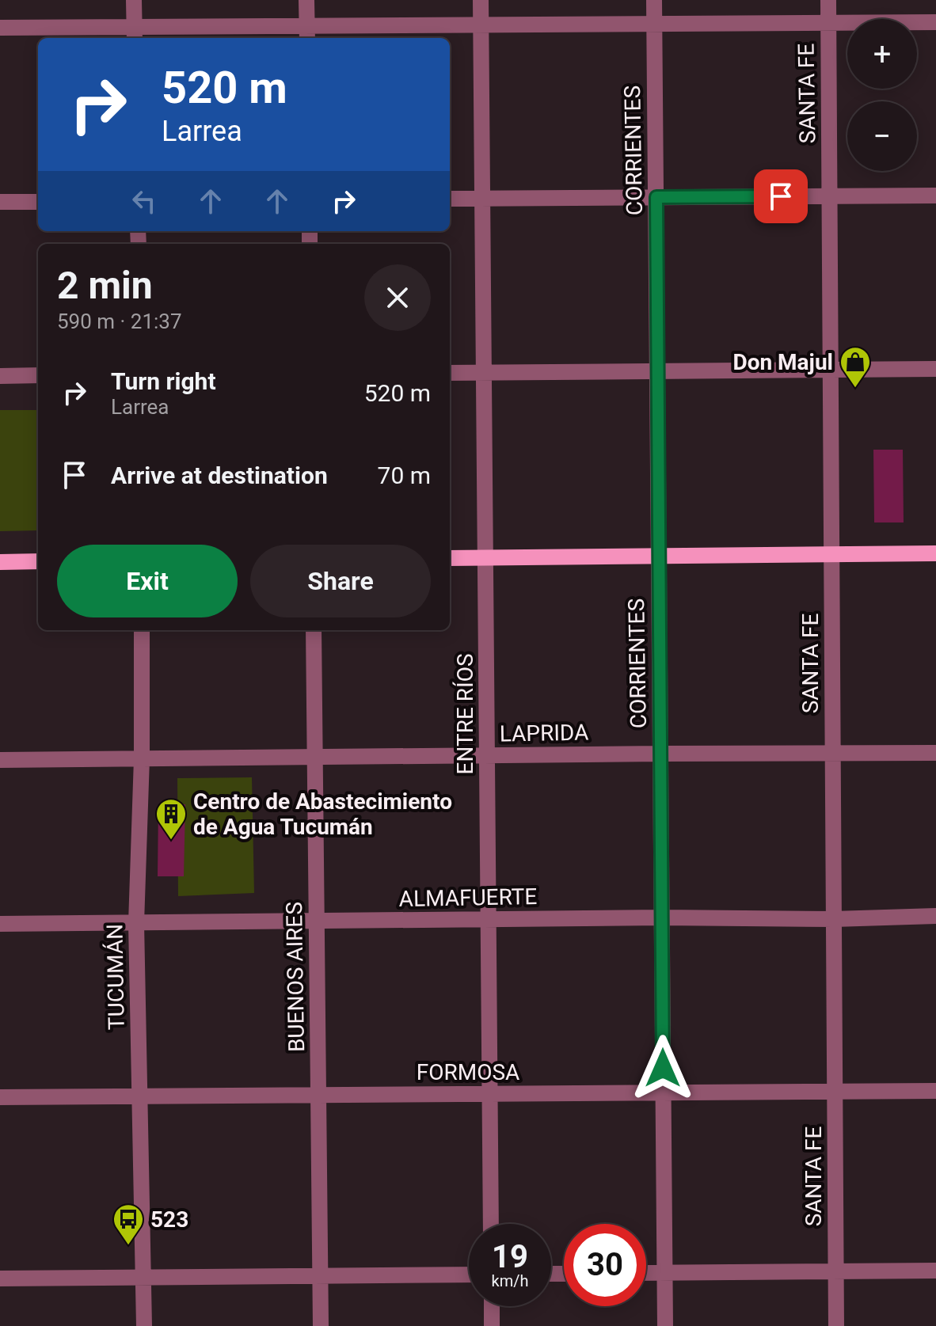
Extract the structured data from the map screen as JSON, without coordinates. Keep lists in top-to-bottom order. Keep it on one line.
{"streets":{"street":["SANTA FE","CORRIENTES","ENTRE RÍOS","LAPRIDA","ALMAFUERTE","TUCUMÁN","BUENOS AIRES","FORMOSA"]},"crossings":[["SANTA FE","LAPRIDA"],["SANTA FE","ALMAFUERTE"],["SANTA FE","FORMOSA"],["CORRIENTES","LAPRIDA"],["CORRIENTES","ALMAFUERTE"],["CORRIENTES","FORMOSA"],["ENTRE RÍOS","LAPRIDA"],["ENTRE RÍOS","ALMAFUERTE"],["ENTRE RÍOS","FORMOSA"],["LAPRIDA","TUCUMÁN"],["LAPRIDA","BUENOS AIRES"],["ALMAFUERTE","TUCUMÁN"],["ALMAFUERTE","BUENOS AIRES"],["TUCUMÁN","FORMOSA"],["BUENOS AIRES","FORMOSA"]],"places":{"shop":["Don Majul"],"building":["Centro de Abastecimiento de Agua Tucumán"],"bus stop":["523"]},"page":{"map_buttons":["+","−"],"turn":["520 m","Larrea"],"heading":["2 min","590 m · 21:37"],"list":[{"name":"Turn right","note":"Larrea","value":"520 m"},{"name":"Arrive at destination","value":"70 m"}],"buttons":["Exit","Share"],"speed":"19 km/h","limit":"30"}}
